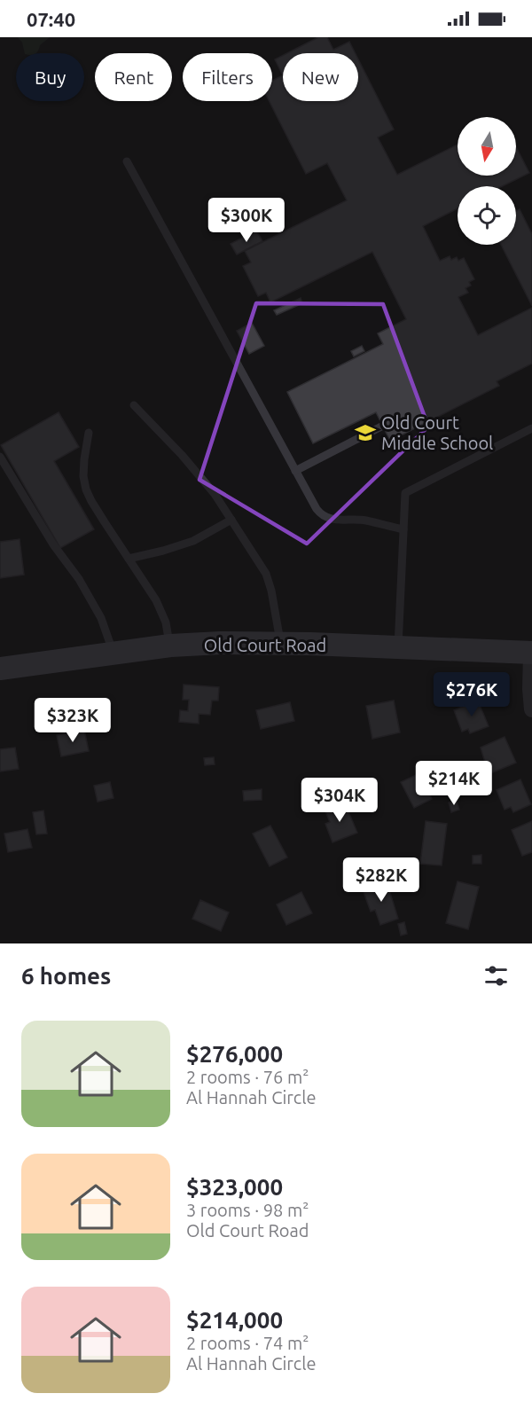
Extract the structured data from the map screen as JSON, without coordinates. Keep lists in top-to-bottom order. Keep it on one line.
{"streets":{"main road":["Old Court Road"]},"places":{"school or university":["Old Court Middle School"]},"north":"bottom","page":{"status":"07:40","chip":["Buy","Rent","Filters","New"],"price":["$300K","$276K","$323K","$214K","$304K","$282K"],"heading":"6 homes","list":[{"name":"$276,000","note":"2 rooms · 76 m² · Al Hannah Circle"},{"name":"$323,000","note":"3 rooms · 98 m² · Old Court Road"},{"name":"$214,000","note":"2 rooms · 74 m² · Al Hannah Circle"}]}}
